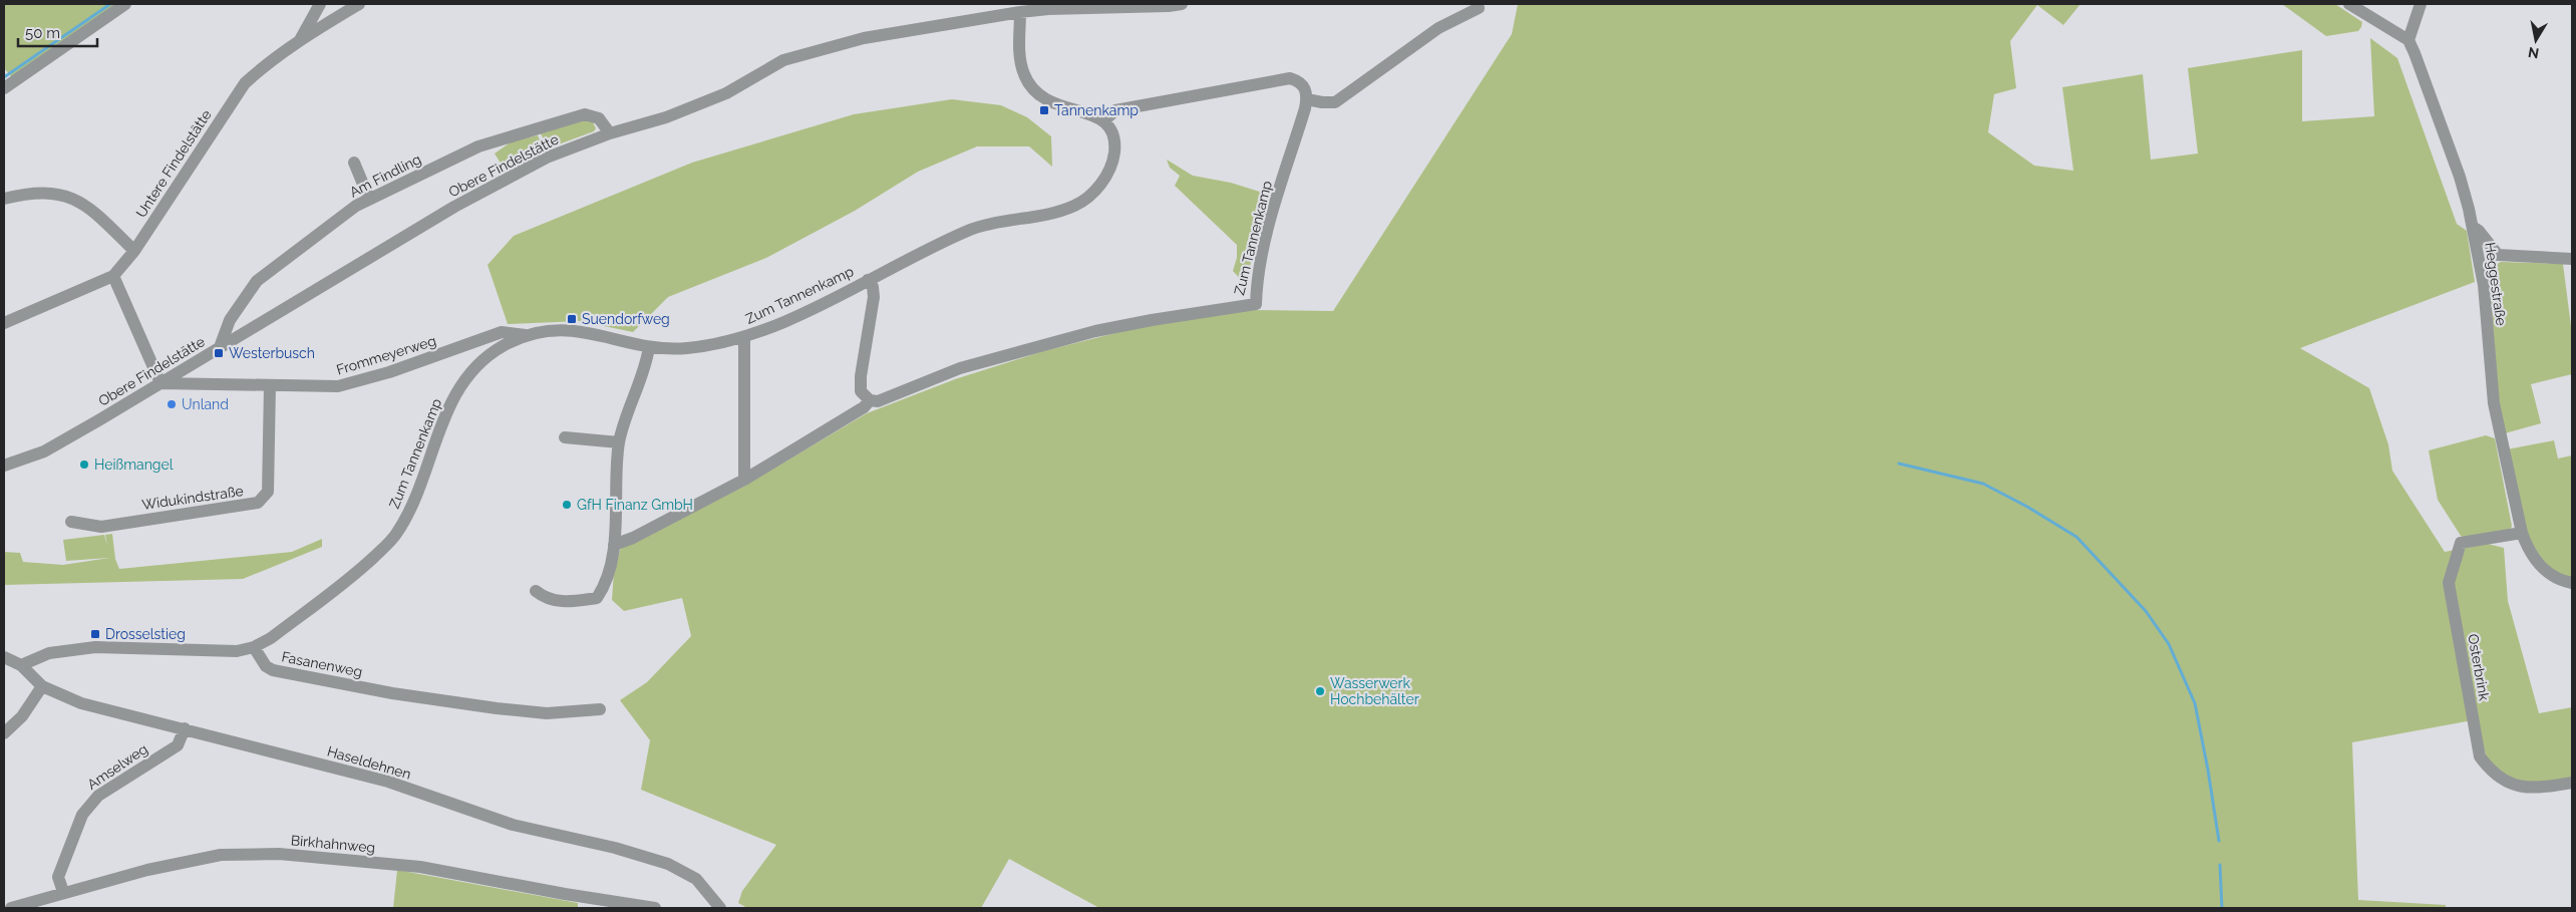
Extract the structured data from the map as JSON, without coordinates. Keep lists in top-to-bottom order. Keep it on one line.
{"streets":{"street":["Untere Findelstätte","Obere Findelstätte","Am Findling","Zum Tannenkamp","Heggestraße","Frommeyerweg","Widukindstraße","Fasanenweg","Osterbrink","Haseldehnen","Amselweg","Birkhahnweg"]},"crossings":[["Obere Findelstätte","Am Findling"],["Obere Findelstätte","Frommeyerweg"],["Zum Tannenkamp","Frommeyerweg"],["Zum Tannenkamp","Fasanenweg"],["Heggestraße","Osterbrink"],["Frommeyerweg","Widukindstraße"],["Haseldehnen","Amselweg"],["Amselweg","Birkhahnweg"]],"places":{"transit":["Tannenkamp","Suendorfweg","Westerbusch","Drosselstieg"],"other":["Unland","Heißmangel","GfH Finanz GmbH","Wasserwerk Hochbehälter"]},"scale_bar":"50 m","north":"bottom"}
